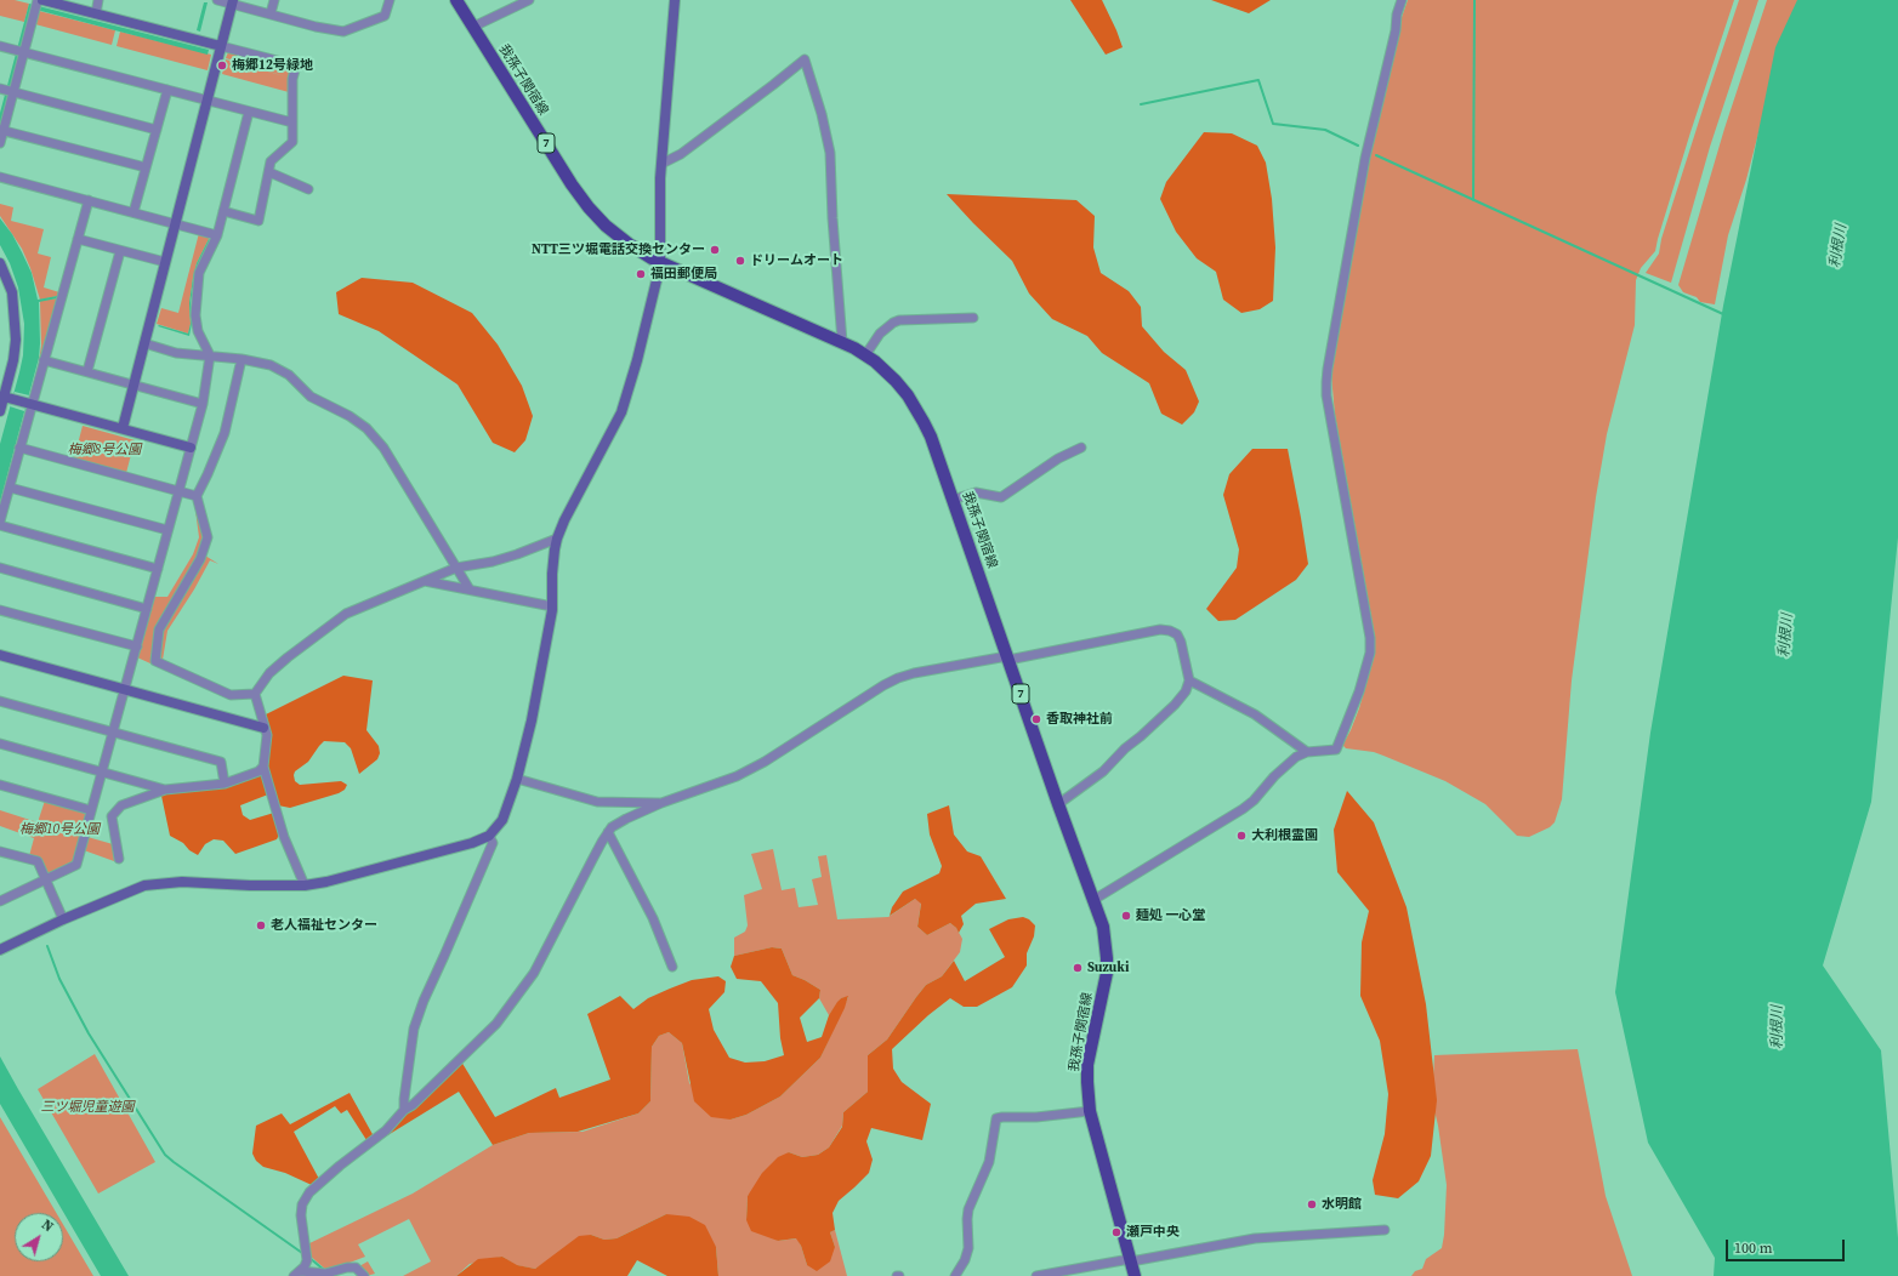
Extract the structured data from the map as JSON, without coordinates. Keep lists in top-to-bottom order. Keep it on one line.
{"streets":{"main road":["我孫子関宿線","7"]},"water":["利根川"],"parks":["梅郷8号公園","梅郷10号公園","三ツ堀児童遊園"],"places":["梅郷12号緑地","NTT三ツ堀電話交換センター","ドリームオート","福田郵便局","香取神社前","大利根霊園","麺処 一心堂","老人福祉センター","Suzuki","水明館","瀬戸中央"],"scale_bar":"100 m","north":"top right"}
